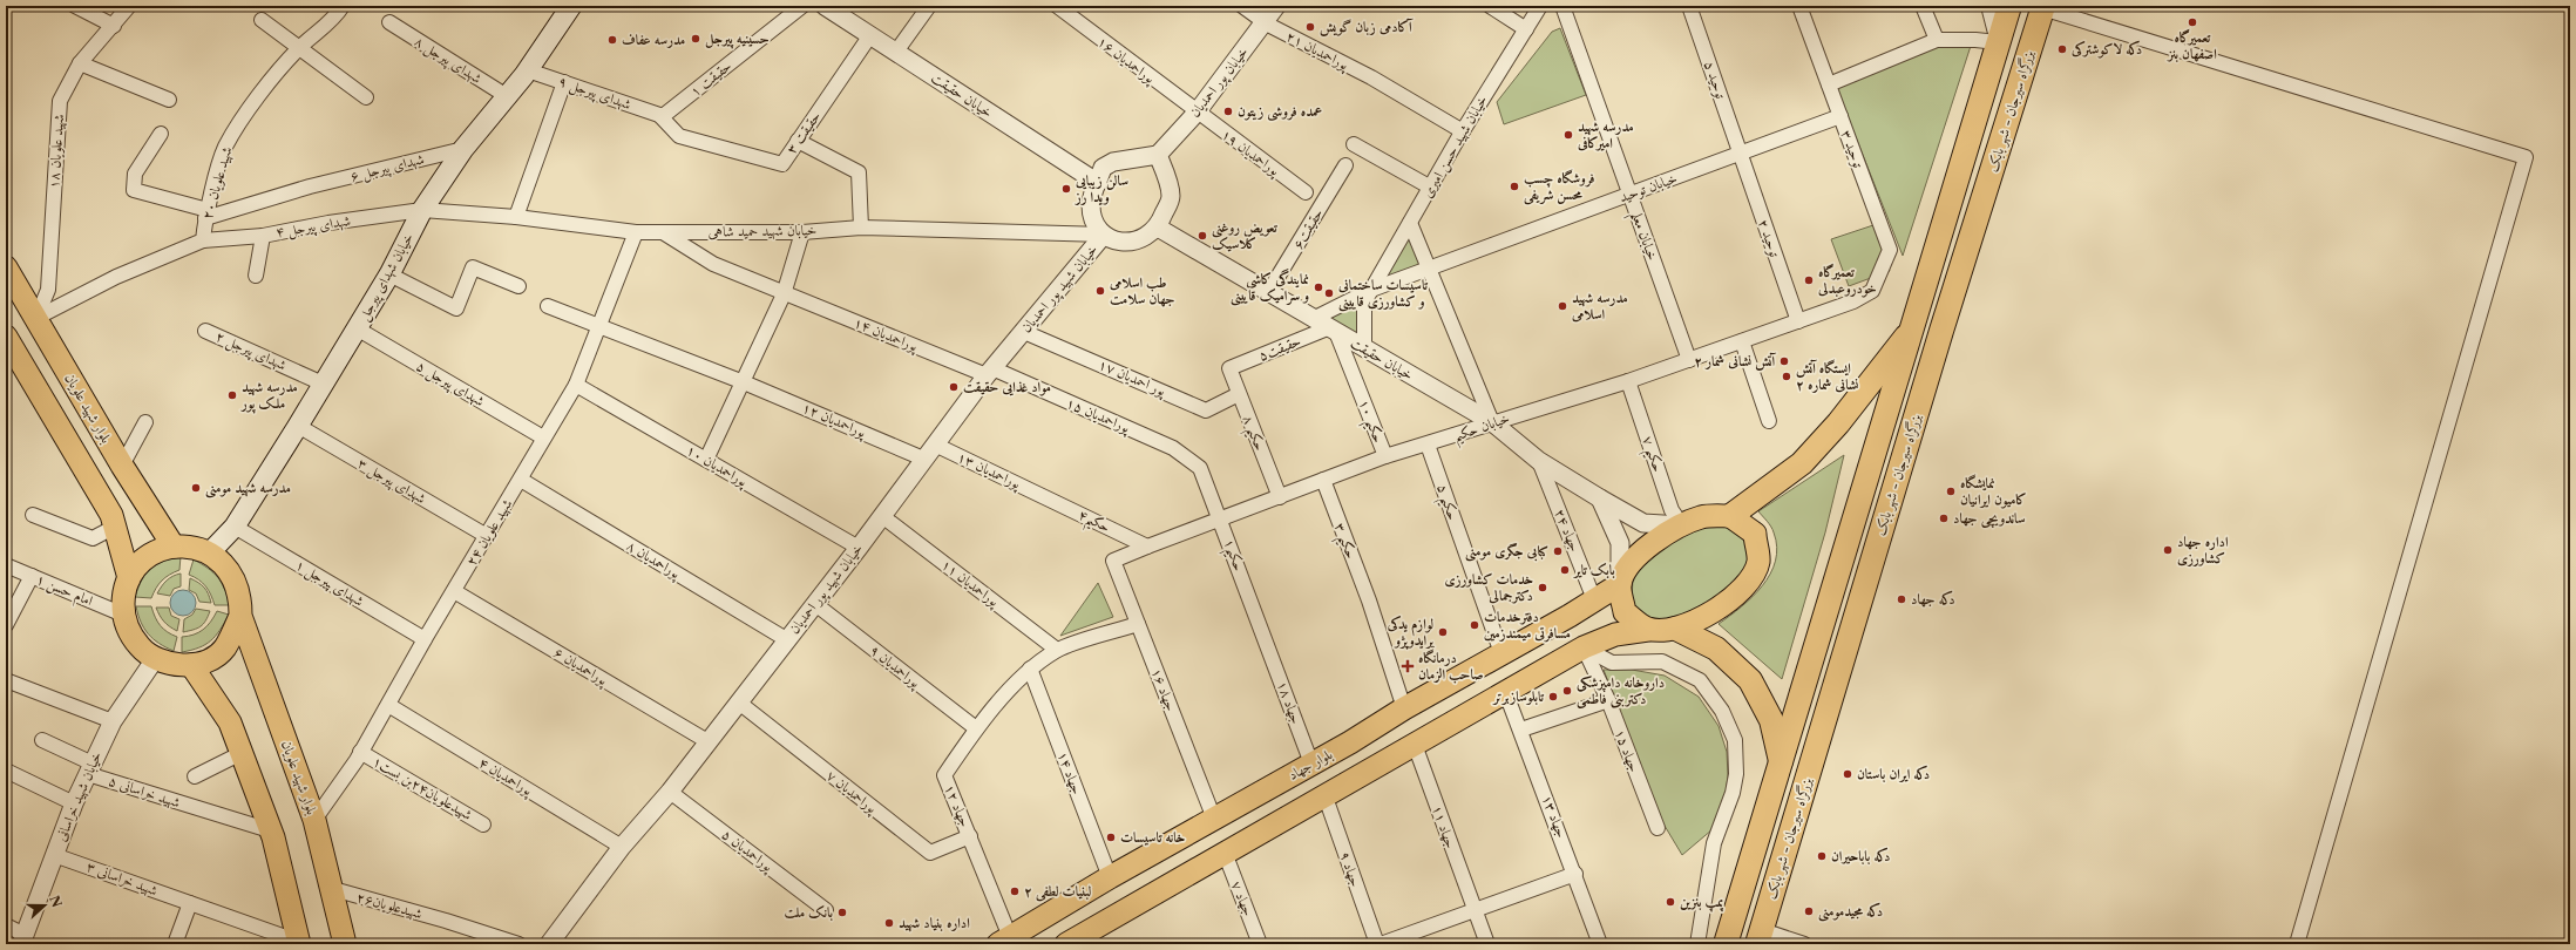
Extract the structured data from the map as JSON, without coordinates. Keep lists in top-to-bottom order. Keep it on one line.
{"streets":{"highway":["بزرگراه سیرجان - شهر بابک"],"main road":["خیابان شهدای پیرجل","بلوار شهید علویان","بلوار جهاد"],"street":["پوراحمدیان ۲۱","شهدای پیرجل ۸","پوراحمدیان ۱۶","حقیقت ۱","توحید ۵","خیابان پور احمدیان","شهدای پیرجل ۹","خیابان حقیقت","حقیقت ۳","خیابان شهید حسن امیری","توحید ۳","شهید علویان ۱۸","پوراحمدیان ۱۹","شهدای پیرجل ۶","شهید علویان ۲۰","خیابان توحید","شهدای پیرجل ۴","حقیقت۶","خیابان شهید حمید شاهی","خیابان معلم","توحید ۲","خیابان شهید پور احمدیان","پوراحمدیان ۱۴","حقیقت۵","شهدای پیرجل ۲","پور احمدیان ۱۷","شهدای پیرجل ۵","پوراحمدیان ۱۵","پوراحمدیان ۱۲","حکیم ۱۰","خیابان حکیم","حکیم ۸","حکیم ۷","پوراحمدیان ۱۰","پوراحمدیان ۱۳","شهدای پیرجل ۳","حکیم ۵","حکیم۴","جهاد ۲۴","شهید علویان ۲۴","حکیم ۳","حکیم۱","پوراحمدیان ۸","شهدای ‍‍‍‍‍‍پیرجل ۱","پوراحمدیان ۱۱","امام حسن ۱","پوراحمدیان ۶","پوراحمدیان ۹","جهاد ۱۶","جهاد ۱۸","جهاد ۱۵","جهاد ۱۴","پوراحمدیان ۴","شهیدعلویان۲۴بن بست۱","شهید خراسانی ۵","پوراحمدیان ۷","خیابان شهید خراسانی","جهاد ۱۲","جهاد ۱۳","جهاد ۱۱","پوراحمدیان ۵","جهاد ۹","شهید خراسانی ۳","جهاد ۷","شهیدعلویان۲۶"]},"crossings":[["پوراحمدیان ۲۱","خیابان پور احمدیان"],["پوراحمدیان ۲۱","خیابان شهید حسن امیری"],["شهدای پیرجل ۸","خیابان شهدای پیرجل"],["پوراحمدیان ۱۶","خیابان پور احمدیان"],["پوراحمدیان ۱۶","پوراحمدیان ۱۹"],["حقیقت ۱","شهدای پیرجل ۹"],["حقیقت ۱","حقیقت ۳"],["توحید ۵","خیابان توحید"],["توحید ۵","توحید ۲"],["خیابان پور احمدیان","خیابان حقیقت"],["خیابان پور احمدیان","پوراحمدیان ۱۹"],["خیابان پور احمدیان","خیابان شهید حمید شاهی"],["خیابان پور احمدیان","خیابان شهید پور احمدیان"],["شهدای پیرجل ۹","حقیقت ۳"],["شهدای پیرجل ۹","خیابان شهدای پیرجل"],["خیابان حقیقت","حقیقت ۳"],["خیابان حقیقت","خیابان شهید حسن امیری"],["خیابان حقیقت","خیابان توحید"],["خیابان حقیقت","حقیقت۶"],["خیابان حقیقت","خیابان شهید حمید شاهی"],["خیابان حقیقت","خیابان شهید پور احمدیان"],["خیابان حقیقت","حقیقت۵"],["خیابان حقیقت","حکیم ۱۰"],["خیابان حقیقت","خیابان حکیم"],["خیابان حقیقت","حکیم ۷"],["خیابان حقیقت","جهاد ۲۴"],["خیابان حقیقت","بلوار جهاد"],["خیابان شهید حسن امیری","خیابان توحید"],["توحید ۳","خیابان توحید"],["توحید ۳","خیابان حکیم"],["شهید علویان ۱۸","بلوار شهید علویان"],["شهدای پیرجل ۶","شهید علویان ۲۰"],["شهدای پیرجل ۶","خیابان شهدای پیرجل"],["شهید علویان ۲۰","شهدای پیرجل ۴"],["خیابان توحید","خیابان معلم"],["خیابان توحید","توحید ۲"],["شهدای پیرجل ۴","خیابان شهید حمید شاهی"],["شهدای پیرجل ۴","خیابان شهدای پیرجل"],["خیابان شهید حمید شاهی","خیابان شهدای پیرجل"],["خیابان شهید حمید شاهی","خیابان شهید پور احمدیان"],["خیابان شهید حمید شاهی","پوراحمدیان ۱۴"],["خیابان شهید حمید شاهی","شهید علویان ۲۴"],["خیابان معلم","خیابان حکیم"],["توحید ۲","خیابان حکیم"],["خیابان شهدای پیرجل","شهدای پیرجل ۲"],["خیابان شهدای پیرجل","شهدای پیرجل ۵"],["خیابان شهدای پیرجل","بلوار شهید علویان"],["خیابان شهدای پیرجل","شهدای پیرجل ۳"],["خیابان شهدای پیرجل","شهدای ‍‍‍‍‍‍پیرجل ۱"],["خیابان شهدای پیرجل","امام حسن ۱"],["خیابان شهدای پیرجل","خیابان شهید خراسانی"],["خیابان شهید پور احمدیان","پوراحمدیان ۱۴"],["خیابان شهید پور احمدیان","پور احمدیان ۱۷"],["خیابان شهید پور احمدیان","پوراحمدیان ۱۵"],["خیابان شهید پور احمدیان","پوراحمدیان ۱۲"],["خیابان شهید پور احمدیان","پوراحمدیان ۱۰"],["خیابان شهید پور احمدیان","پوراحمدیان ۱۳"],["خیابان شهید پور احمدیان","پوراحمدیان ۸"],["خیابان شهید پور احمدیان","پوراحمدیان ۱۱"],["خیابان شهید پور احمدیان","پوراحمدیان ۶"],["خیابان شهید پور احمدیان","پوراحمدیان ۹"],["خیابان شهید پور احمدیان","پوراحمدیان ۴"],["خیابان شهید پور احمدیان","پوراحمدیان ۷"],["خیابان شهید پور احمدیان","پوراحمدیان ۵"],["پوراحمدیان ۱۴","پوراحمدیان ۱۵"],["حقیقت۵","حکیم ۱۰"],["حقیقت۵","حکیم ۸"],["پور احمدیان ۱۷","حکیم ۸"],["شهدای پیرجل ۵","شهید علویان ۲۴"],["بلوار شهید علویان","شهید علویان ۲۴"],["بلوار شهید علویان","امام حسن ۱"],["بلوار شهید علویان","خیابان شهید خراسانی"],["بلوار شهید علویان","شهیدعلویان۲۶"],["پوراحمدیان ۱۵","حکیم۱"],["پوراحمدیان ۱۲","شهید علویان ۲۴"],["حکیم ۱۰","خیابان حکیم"],["خیابان حکیم","حکیم ۸"],["خیابان حکیم","حکیم ۷"],["خیابان حکیم","حکیم ۵"],["خیابان حکیم","حکیم۴"],["خیابان حکیم","حکیم ۳"],["خیابان حکیم","حکیم۱"],["خیابان حکیم","جهاد ۱۶"],["حکیم ۷","بلوار جهاد"],["پوراحمدیان ۱۰","شهید علویان ۲۴"],["پوراحمدیان ۱۳","حکیم۴"],["شهدای پیرجل ۳","شهید علویان ۲۴"],["حکیم ۵","بلوار جهاد"],["جهاد ۲۴","بلوار جهاد"],["شهید علویان ۲۴","پوراحمدیان ۸"],["شهید علویان ۲۴","شهدای ‍‍‍‍‍‍پیرجل ۱"],["شهید علویان ۲۴","پوراحمدیان ۶"],["شهید علویان ۲۴","پوراحمدیان ۴"],["شهید علویان ۲۴","شهیدعلویان۲۴بن بست۱"],["حکیم ۳","بلوار جهاد"],["حکیم۱","جهاد ۱۸"],["پوراحمدیان ۱۱","جهاد ۱۲"],["امام حسن ۱","خیابان شهید خراسانی"],["پوراحمدیان ۹","جهاد ۱۲"],["جهاد ۱۶","بلوار جهاد"],["جهاد ۱۶","جهاد ۱۲"],["جهاد ۱۸","بلوار جهاد"],["بلوار جهاد","جهاد ۱۴"],["بلوار جهاد","جهاد ۱۲"],["جهاد ۱۴","جهاد ۱۲"],["شهید خراسانی ۵","خیابان شهید خراسانی"],["پوراحمدیان ۷","جهاد ۱۲"],["خیابان شهید خراسانی","شهید خراسانی ۳"]],"places":{"other":["تعمیرگاه اصفهان بنز","آکادمی زبان گویش","حسینیه پیرجل","مدرسه عفاف","دکه لاکوشترکی","عمده فروشی زیتون","مدرسه شهید امیرکافی","فروشگاه چسب محسن شریفی","سالن زیبایی ویدا رز","تعویض روغنی کلاسیک","تعمیرگاه خودروعبدلی","نمایندگی کاشی و سرامیک قایینی","طب اسلامی جهان سلامت","تاسیسات ساختمانی و کشاورزی قایینی","مدرسه شهید اسلامی","آتش نشانی شمار ۲","ایستگاه آتش نشانی شماره ۲","مواد غذایی حقیقت","مدرسه شهید ملک پور","مدرسه شهید مومنی","نمایشگاه کامیون ایرانیان","ساندویچی جهاد","اداره جهاد کشاورزی","کبابی جگری مومنی","بابک تایر","خدمات کشاورزی دکترجمالی","دکه جهاد","دفترخدمات مسافرتی میمندزمین","لوازم یدکی پرایدوپژو","داروخانه دامپزشکی دکتربنی فاطمی","تابلوسازبرتر","دکه ایران باستان","خانه تاسیسات","دکه باباحیران","لبنیات لطفی ۲","پمپ بنزین","دکه مجیدمومنی","بانک ملت","اداره بنیاد شهید"],"health":["درمانگاه صاحب الزمان"]},"north":"right"}
